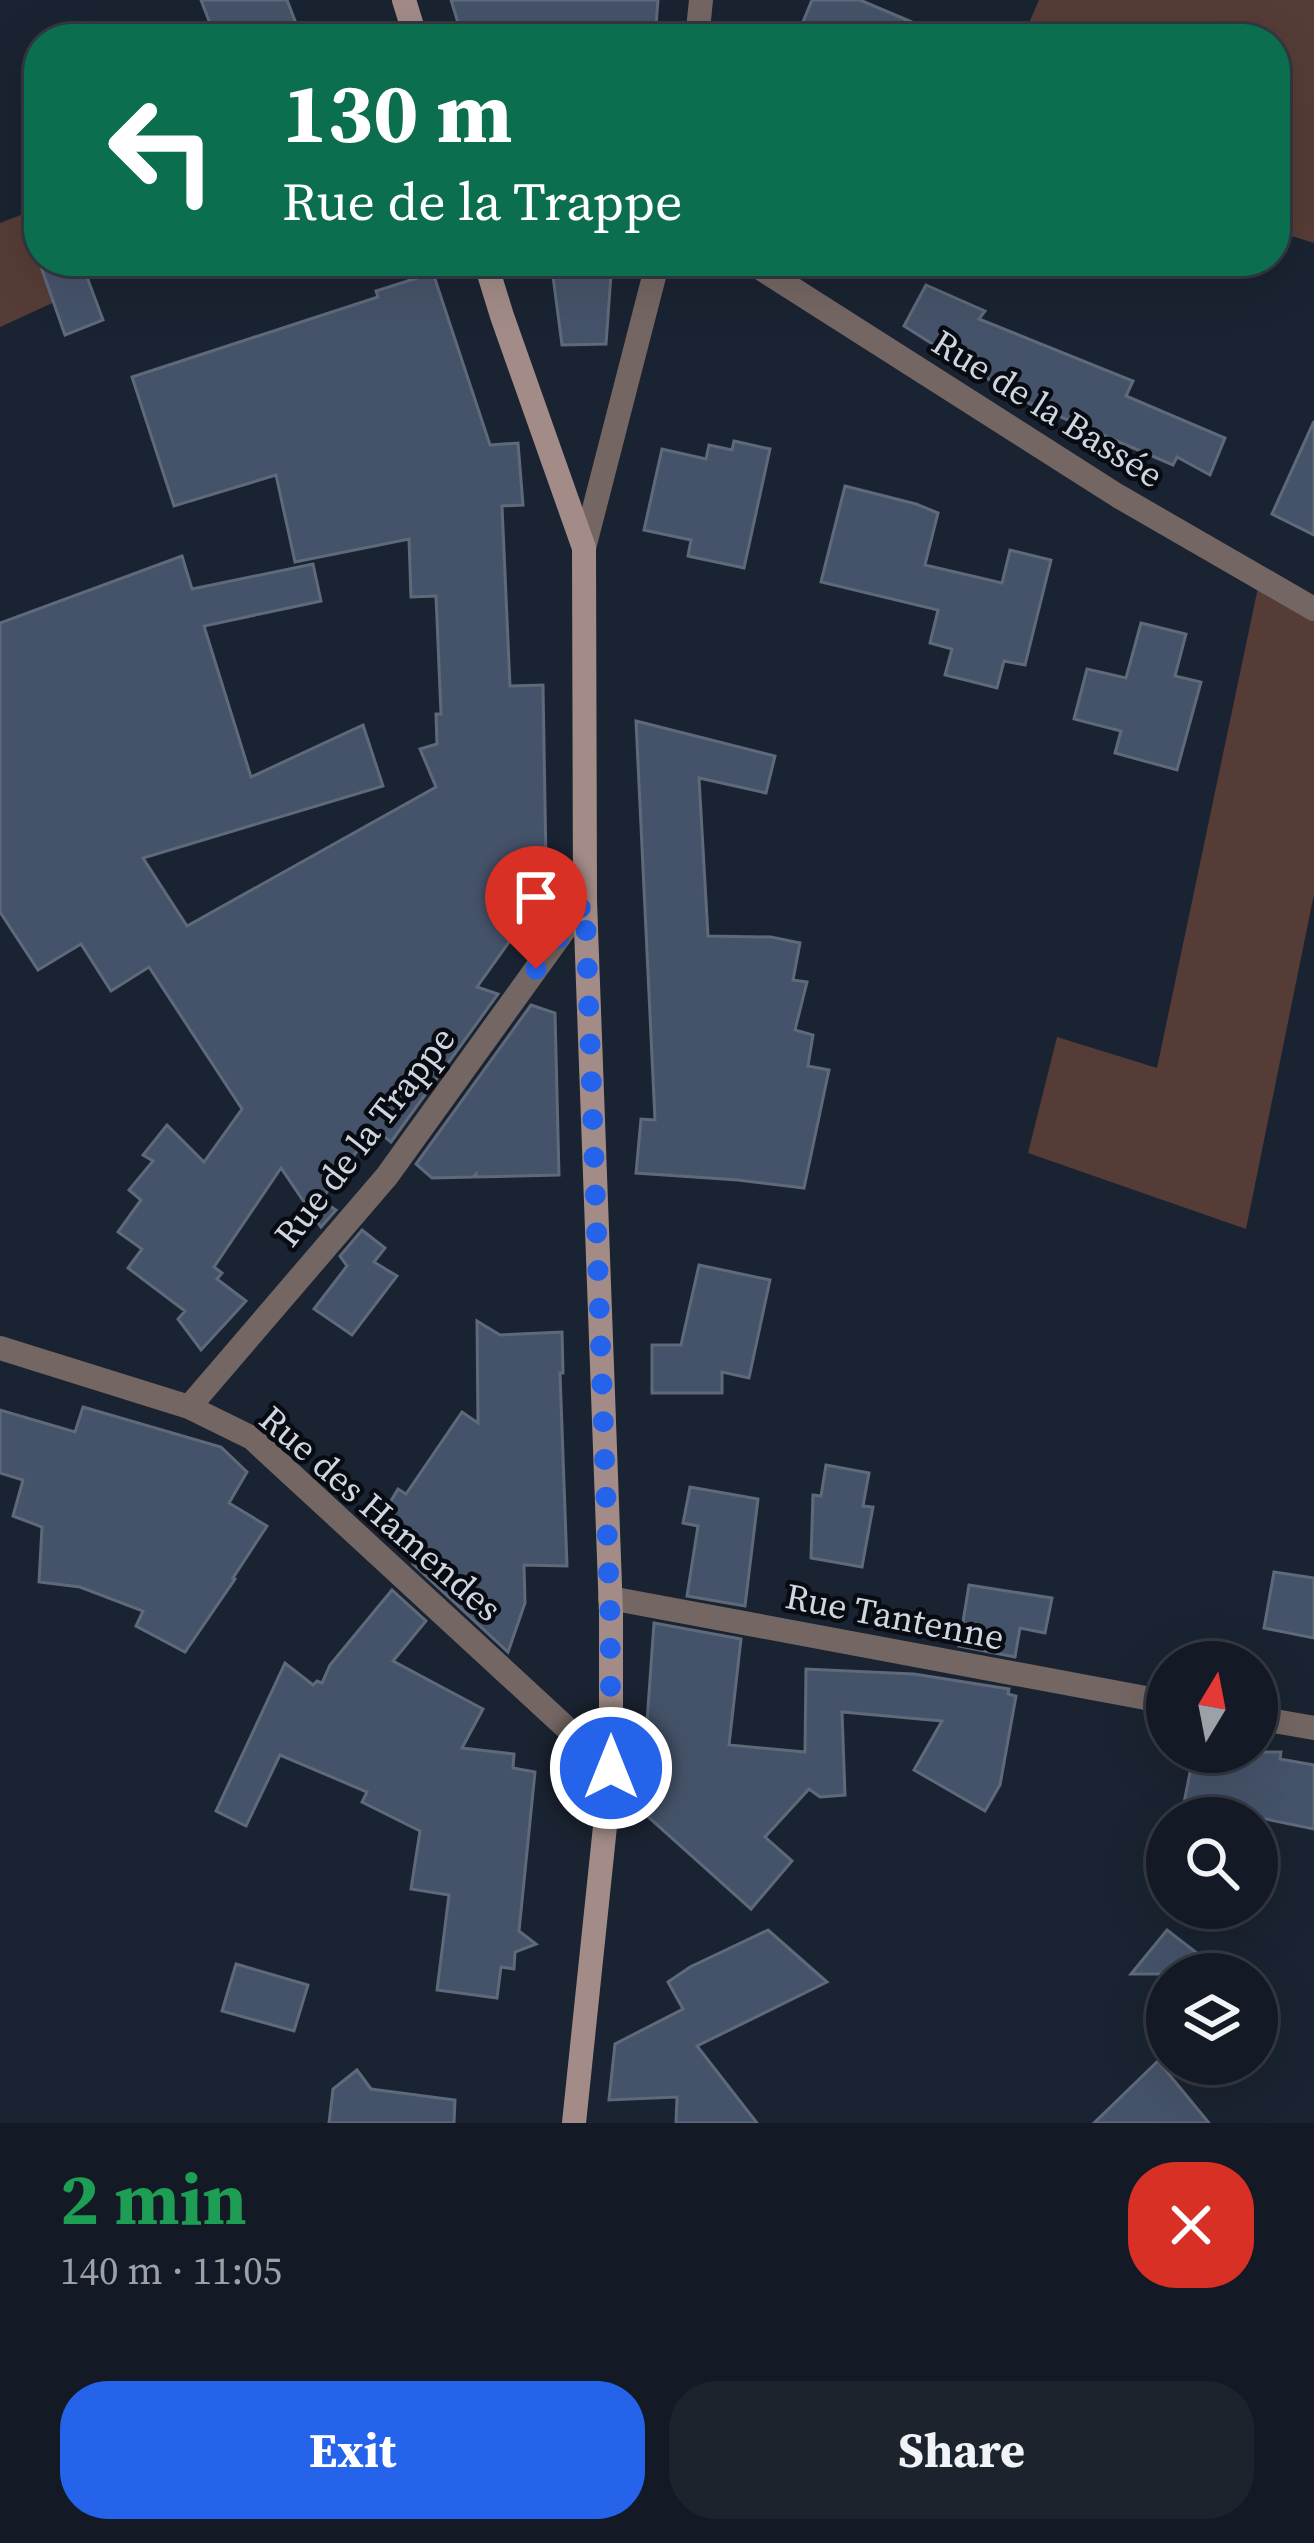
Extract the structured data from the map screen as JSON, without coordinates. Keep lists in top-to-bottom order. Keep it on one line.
{"streets":{"street":["Rue de la Bassée","Rue de la Trappe","Rue des Hamendes","Rue Tantenne"]},"crossings":[["Rue de la Trappe","Rue des Hamendes"]],"north":"top","page":{"turn":["130 m","Rue de la Trappe"],"heading":["2 min","140 m · 11:05"],"buttons":["Exit","Share"]}}
